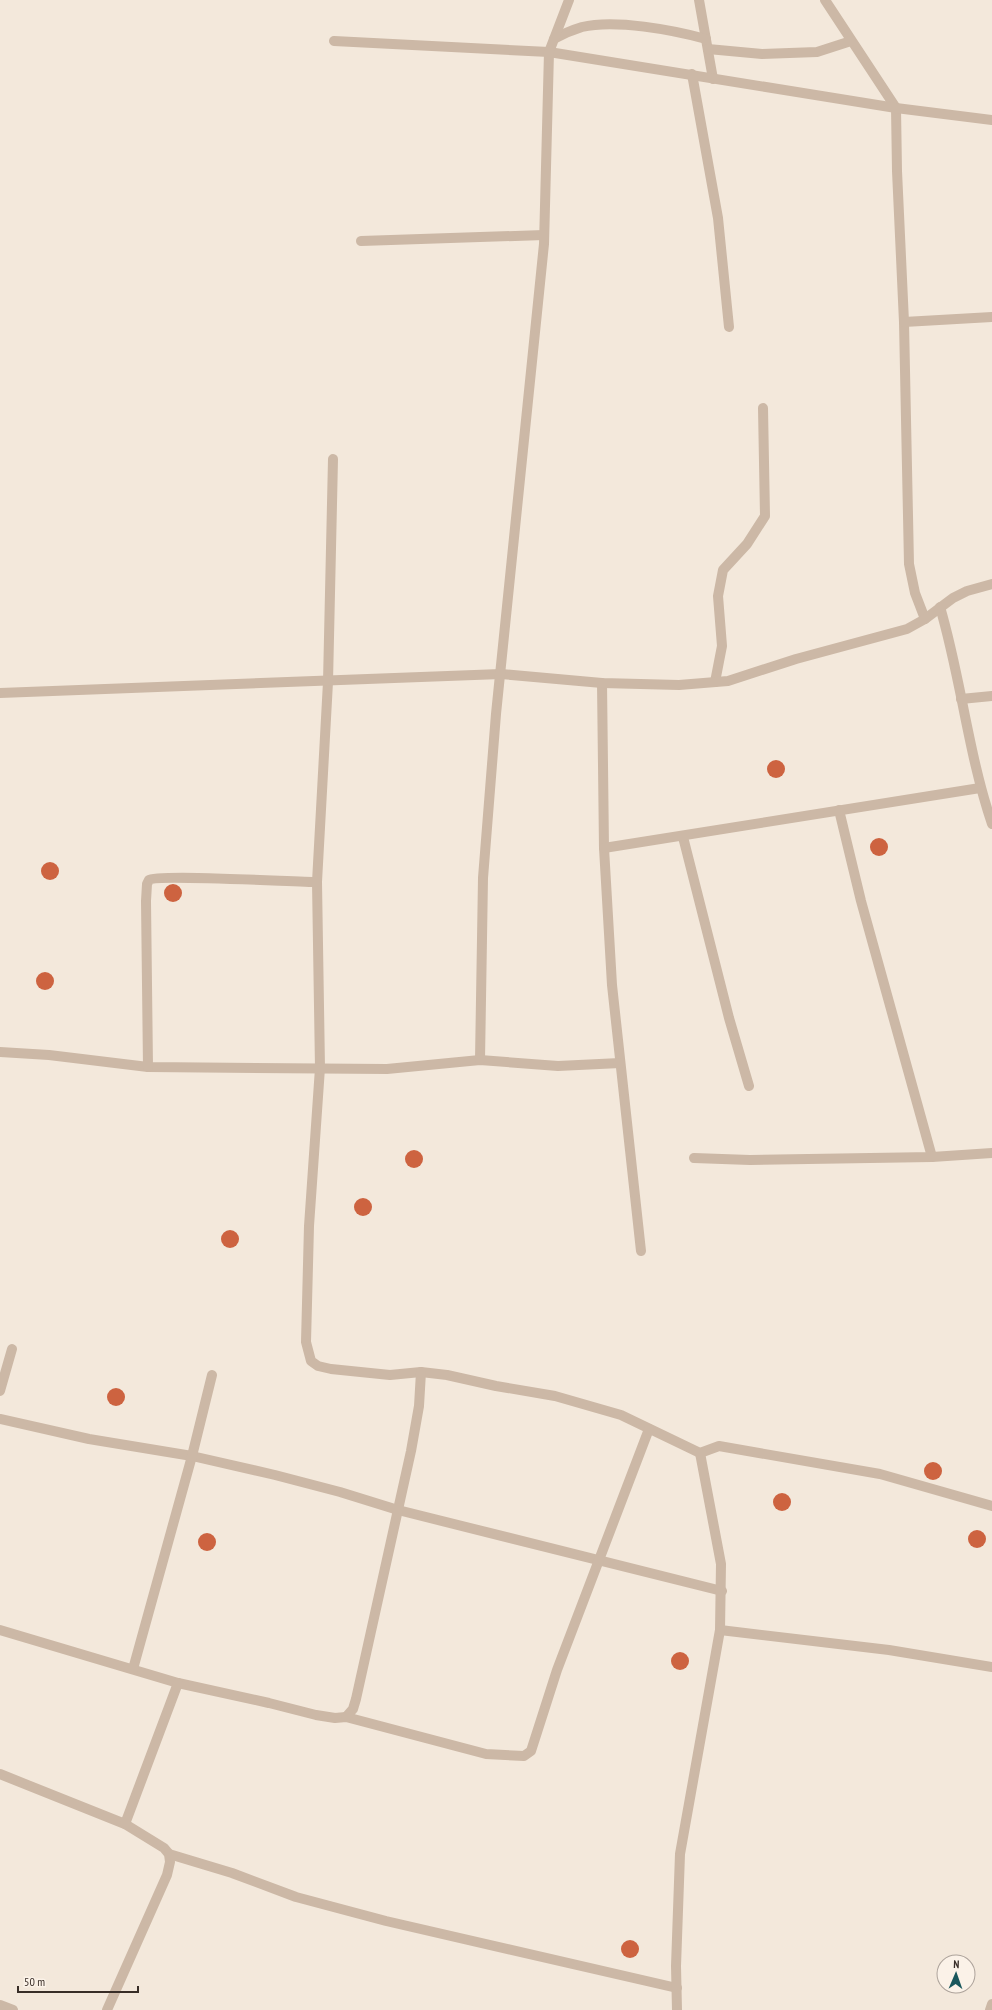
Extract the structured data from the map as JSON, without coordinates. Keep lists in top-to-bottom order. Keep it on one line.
{"scale_bar":"50 m","north":"top"}
